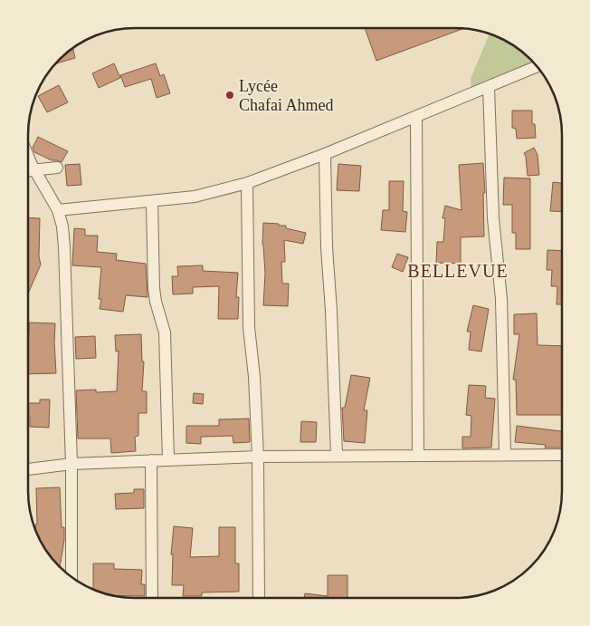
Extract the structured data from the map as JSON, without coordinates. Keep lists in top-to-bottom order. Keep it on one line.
{"districts":["BELLEVUE"],"places":["Lycée Chafai Ahmed"]}
